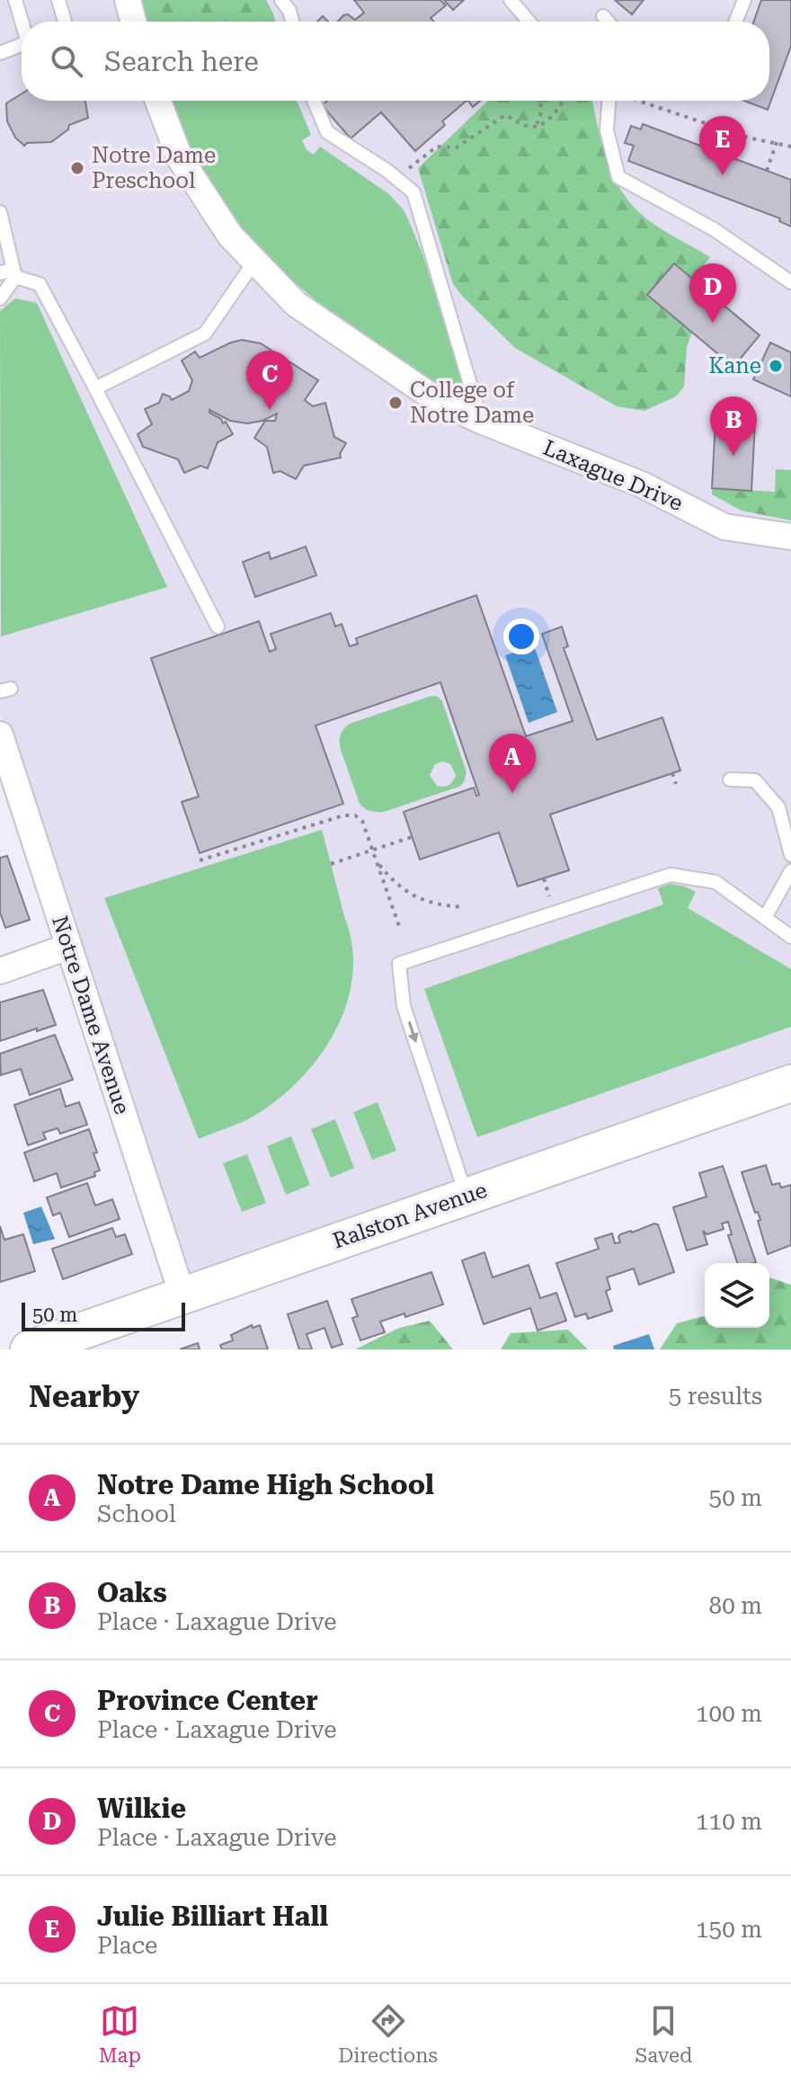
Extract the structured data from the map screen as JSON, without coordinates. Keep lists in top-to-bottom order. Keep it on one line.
{"streets":{"main road":["Ralston Avenue"],"street":["Laxague Drive","Notre Dame Avenue"]},"crossings":[["Notre Dame Avenue","Ralston Avenue"]],"places":["Notre Dame Preschool","Kane","College of Notre Dame"],"scale_bar":"50 m","page":{"search":"Search here","pins":["E","D","C","B","A"],"scale":"50 m","heading":["Nearby","5 results"],"list":[{"mark":"A","name":"Notre Dame High School","note":"School","value":"50 m"},{"mark":"B","name":"Oaks","note":"Place · Laxague Drive","value":"80 m"},{"mark":"C","name":"Province Center","note":"Place · Laxague Drive","value":"100 m"},{"mark":"D","name":"Wilkie","note":"Place · Laxague Drive","value":"110 m"},{"mark":"E","name":"Julie Billiart Hall","note":"Place","value":"150 m"}],"nav":["Map","Directions","Saved"]}}
